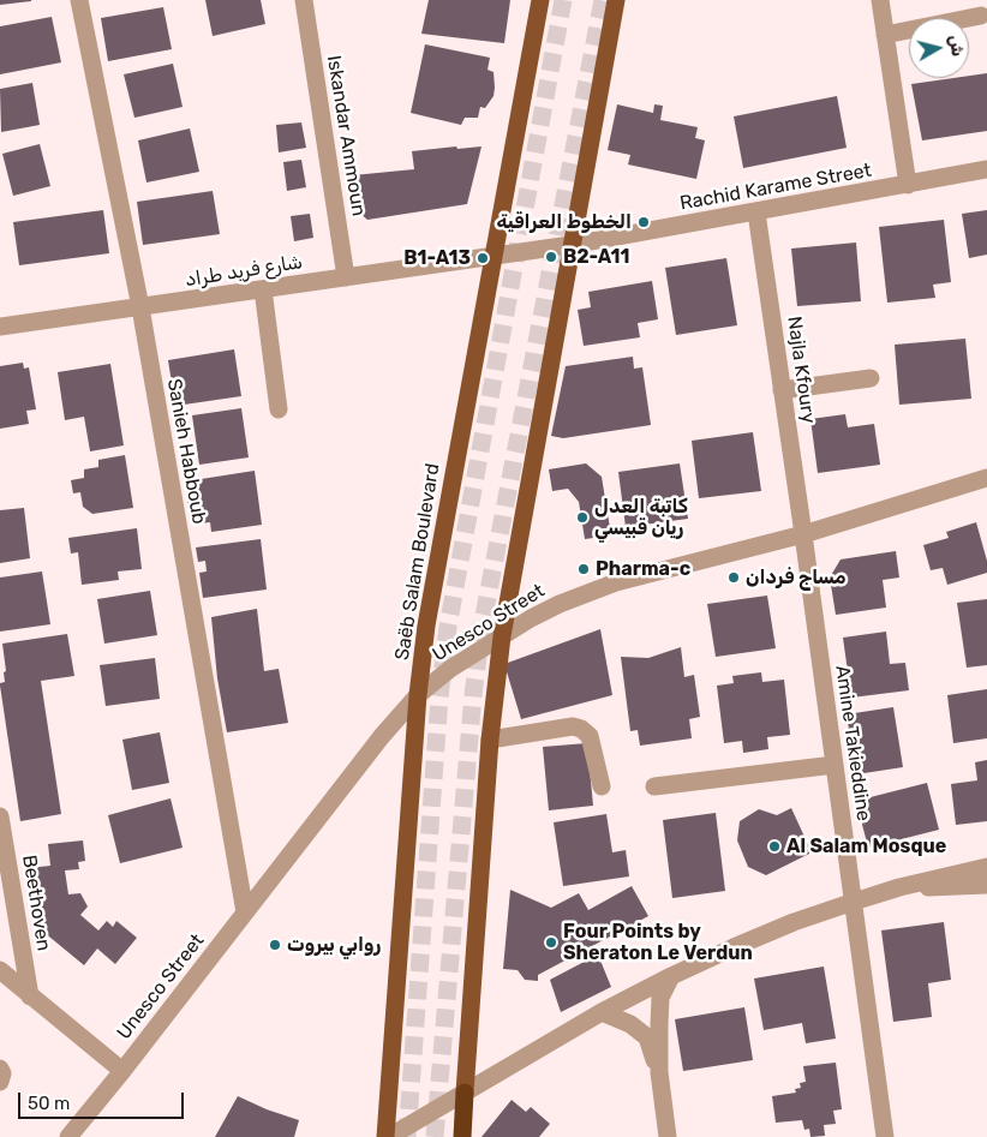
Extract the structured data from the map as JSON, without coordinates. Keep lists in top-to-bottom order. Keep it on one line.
{"streets":{"main road":["Saëb Salam Boulevard"],"street":["Iskandar Ammoun","Rachid Karame Street","شارع فريد طراد","Najla Kfoury","Sanieh Habboub","Unesco Street","Amine Takieddine","Beethoven"]},"crossings":[["Iskandar Ammoun","شارع فريد طراد"],["Rachid Karame Street","شارع فريد طراد"],["Rachid Karame Street","Najla Kfoury"],["Rachid Karame Street","Saëb Salam Boulevard"],["شارع فريد طراد","Sanieh Habboub"],["شارع فريد طراد","Saëb Salam Boulevard"],["Najla Kfoury","Unesco Street"],["Najla Kfoury","Amine Takieddine"],["Sanieh Habboub","Unesco Street"],["Saëb Salam Boulevard","Unesco Street"],["Unesco Street","Amine Takieddine"]],"places":["الخطوط العراقية","B2-A11","B1-A13","كاتبة العدل ريان قبيسي","Pharma-c","مساج فردان","Al Salam Mosque","Four Points by Sheraton Le Verdun","روابي بيروت"],"scale_bar":"50 m","north":"right"}
